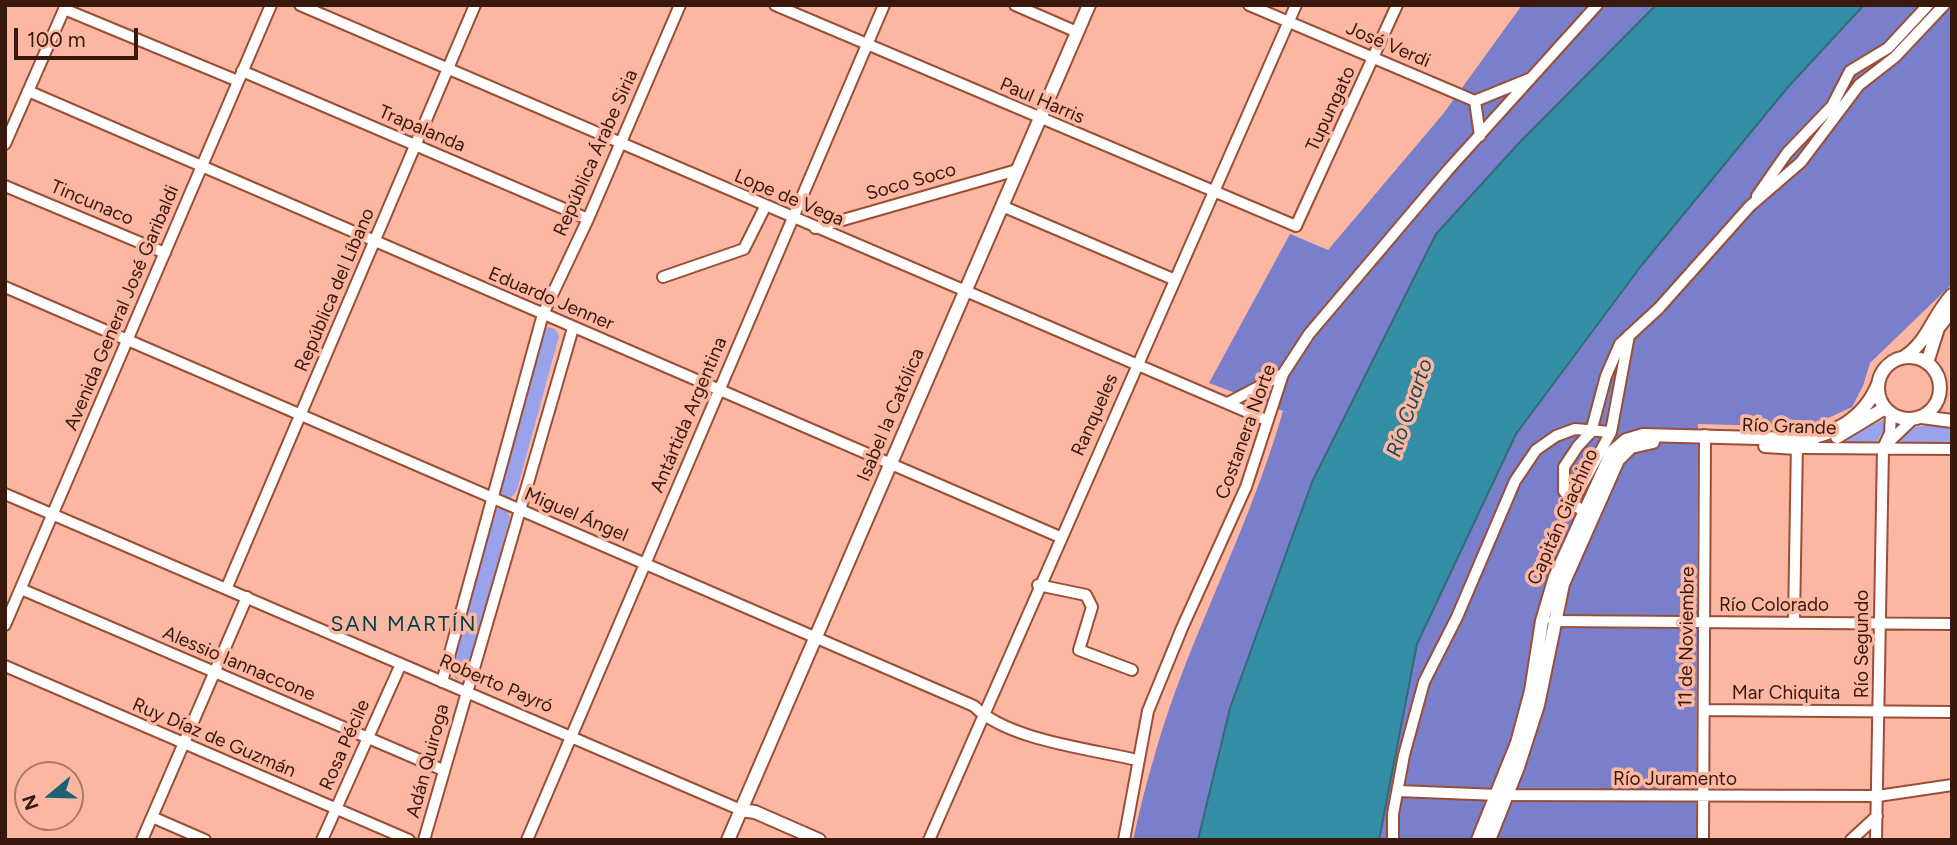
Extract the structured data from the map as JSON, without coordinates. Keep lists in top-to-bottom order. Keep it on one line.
{"streets":{"main road":["Isabel la Católica","Río Grande","Capitán Giachino","Roberto Payró"],"street":["José Verdi","Paul Harris","Tupungato","Trapalanda","República Árabe Siria","Soco Soco","Lope de Vega","Tincunaco","República del Líbano","Eduardo Jenner","Avenida General José Garibaldi","Antártida Argentina","Ranqueles","Costanera Norte","Miguel Ángel","Río Colorado","11 de Noviembre","Río Segundo","Alessio Iannaccone","Mar Chiquita","Ruy Díaz de Guzmán","Rosa Pécile","Adán Quiroga","Río Juramento"]},"crossings":[["José Verdi","Tupungato"],["José Verdi","Ranqueles"],["Paul Harris","Tupungato"],["Paul Harris","Antártida Argentina"],["Paul Harris","Isabel la Católica"],["Paul Harris","Ranqueles"],["Trapalanda","República Árabe Siria"],["Trapalanda","República del Líbano"],["Trapalanda","Avenida General José Garibaldi"],["República Árabe Siria","Lope de Vega"],["República Árabe Siria","Eduardo Jenner"],["República Árabe Siria","Adán Quiroga"],["Soco Soco","Lope de Vega"],["Soco Soco","Isabel la Católica"],["Lope de Vega","República del Líbano"],["Lope de Vega","Antártida Argentina"],["Lope de Vega","Isabel la Católica"],["Lope de Vega","Ranqueles"],["Lope de Vega","Costanera Norte"],["Tincunaco","Avenida General José Garibaldi"],["República del Líbano","Eduardo Jenner"],["República del Líbano","Miguel Ángel"],["República del Líbano","Roberto Payró"],["Eduardo Jenner","Avenida General José Garibaldi"],["Eduardo Jenner","Antártida Argentina"],["Eduardo Jenner","Isabel la Católica"],["Eduardo Jenner","Ranqueles"],["Eduardo Jenner","Adán Quiroga"],["Avenida General José Garibaldi","Miguel Ángel"],["Avenida General José Garibaldi","Alessio Iannaccone"],["Avenida General José Garibaldi","Roberto Payró"],["Antártida Argentina","Miguel Ángel"],["Antártida Argentina","Roberto Payró"],["Isabel la Católica","Miguel Ángel"],["Isabel la Católica","Roberto Payró"],["Ranqueles","Miguel Ángel"],["Río Grande","Capitán Giachino"],["Río Grande","11 de Noviembre"],["Río Grande","Río Segundo"],["Costanera Norte","Miguel Ángel"],["Miguel Ángel","Adán Quiroga"],["Capitán Giachino","Río Colorado"],["Capitán Giachino","11 de Noviembre"],["Capitán Giachino","Río Juramento"],["Río Colorado","11 de Noviembre"],["Río Colorado","Río Segundo"],["11 de Noviembre","Mar Chiquita"],["11 de Noviembre","Río Juramento"],["Río Segundo","Mar Chiquita"],["Río Segundo","Río Juramento"],["Alessio Iannaccone","Rosa Pécile"],["Alessio Iannaccone","Adán Quiroga"],["Roberto Payró","Rosa Pécile"],["Roberto Payró","Adán Quiroga"],["Ruy Díaz de Guzmán","Rosa Pécile"]],"districts":["SAN MARTÍN"],"water":["Río Cuarto"],"scale_bar":"100 m","north":"left"}
